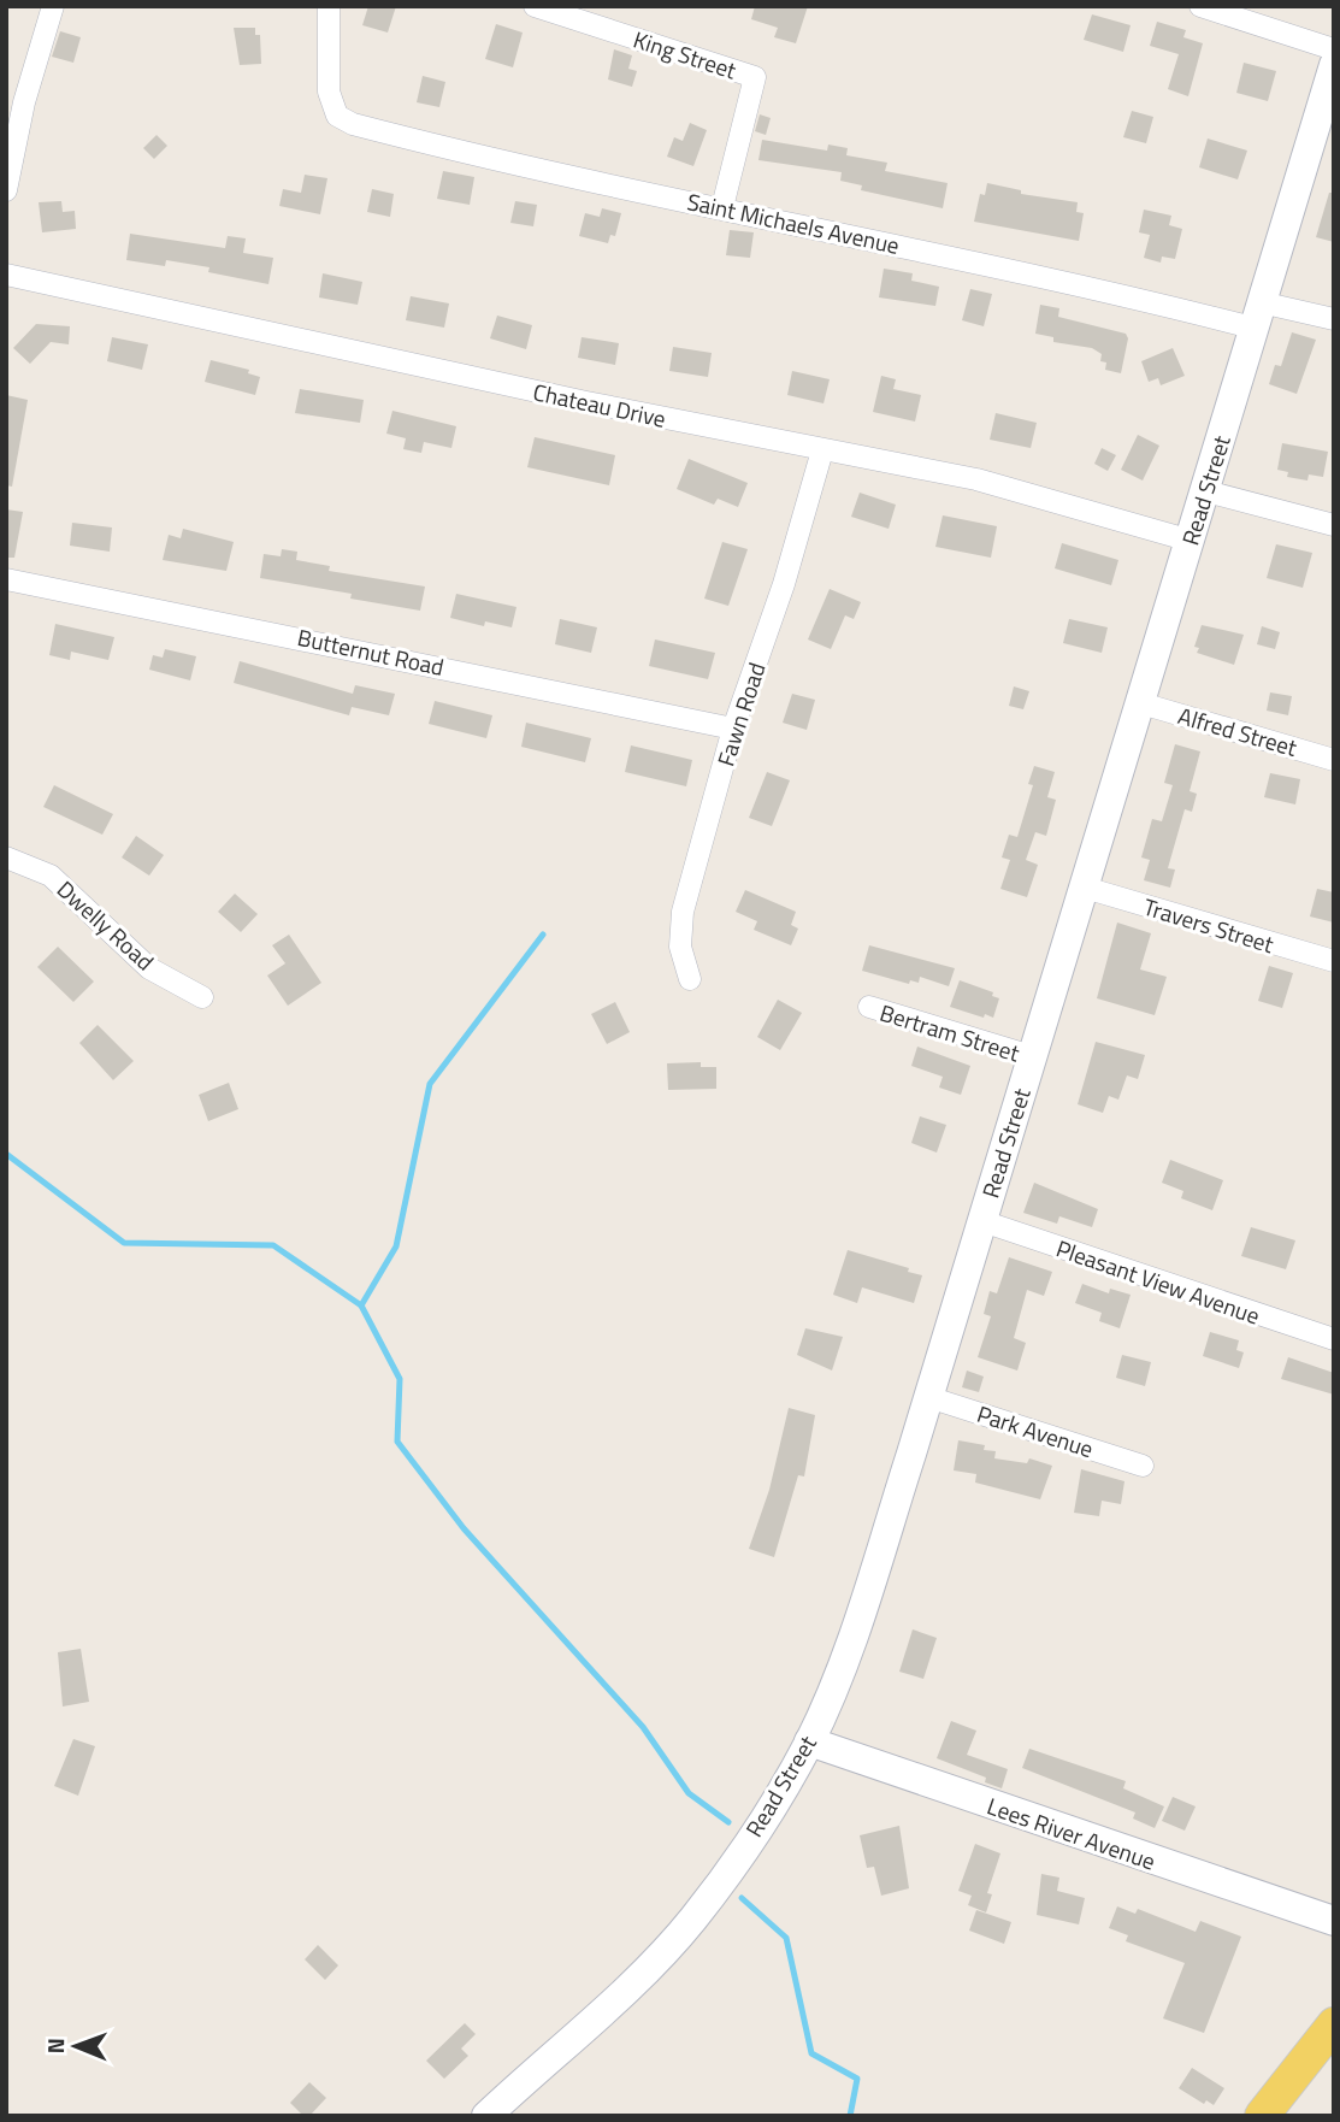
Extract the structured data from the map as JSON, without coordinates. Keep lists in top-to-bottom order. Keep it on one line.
{"streets":{"main road":["Read Street","Lees River Avenue"],"street":["King Street","Saint Michaels Avenue","Chateau Drive","Butternut Road","Fawn Road","Alfred Street","Dwelly Road","Travers Street","Bertram Street","Pleasant View Avenue","Park Avenue"]},"crossings":[["King Street","Saint Michaels Avenue"],["Saint Michaels Avenue","Read Street"],["Chateau Drive","Read Street"],["Chateau Drive","Fawn Road"],["Read Street","Alfred Street"],["Read Street","Travers Street"],["Read Street","Bertram Street"],["Read Street","Pleasant View Avenue"],["Read Street","Park Avenue"],["Read Street","Lees River Avenue"],["Butternut Road","Fawn Road"]],"north":"left"}
